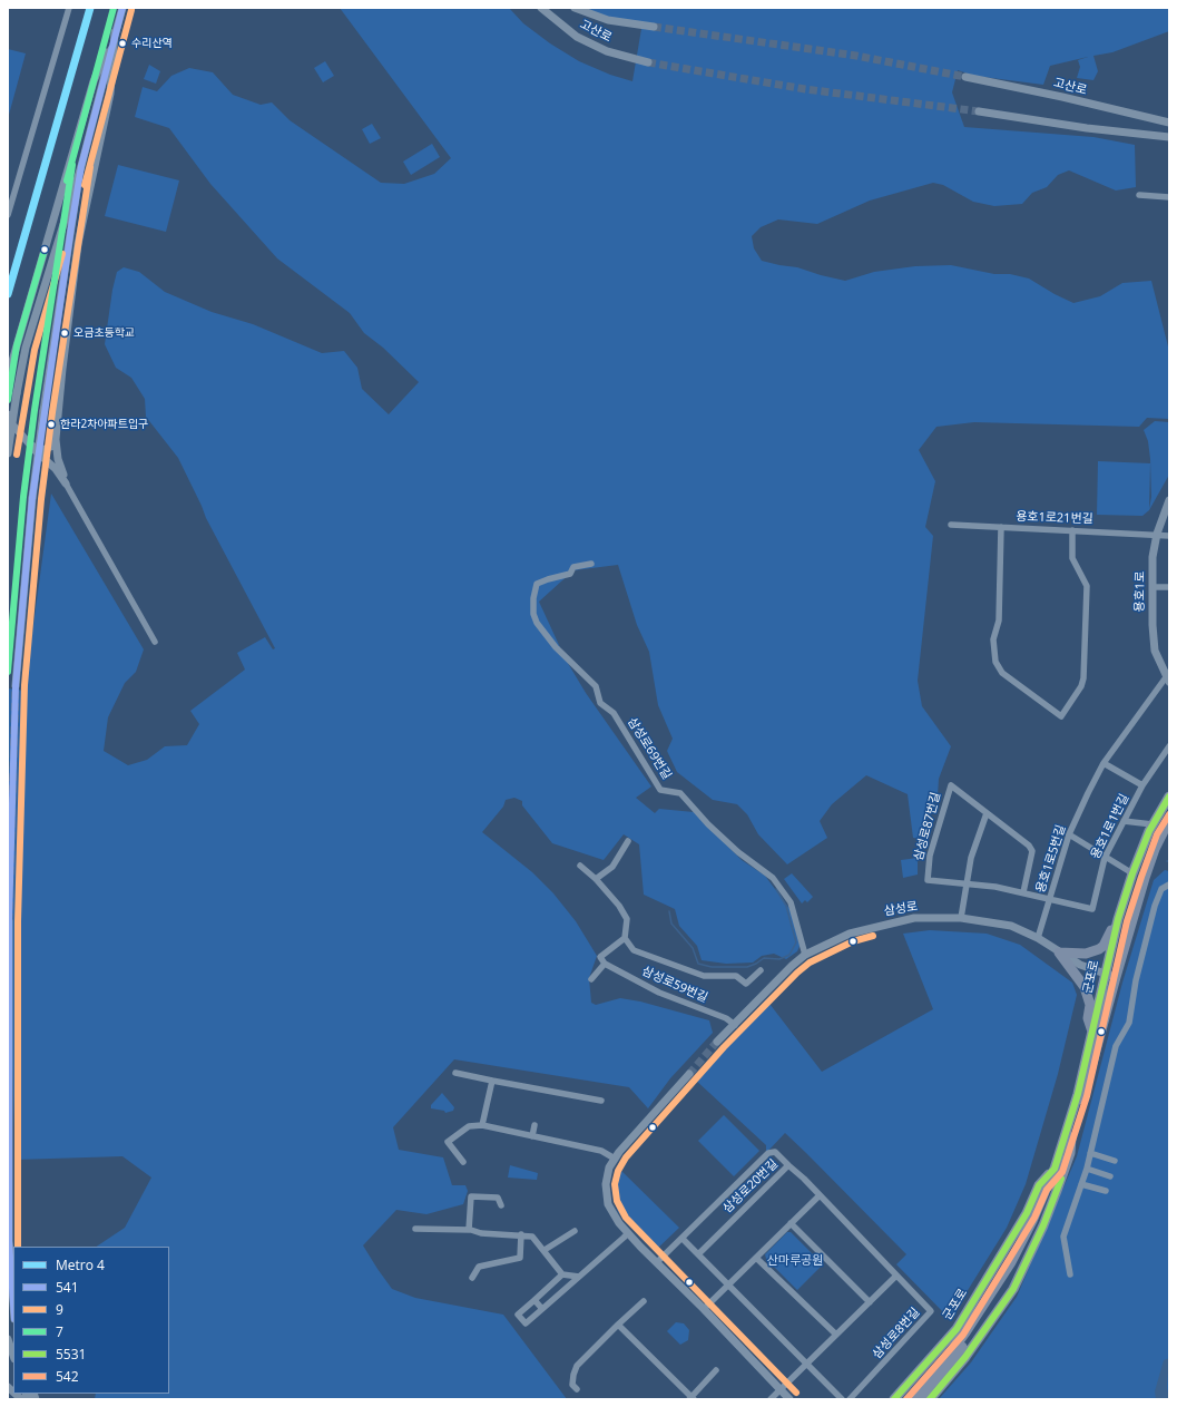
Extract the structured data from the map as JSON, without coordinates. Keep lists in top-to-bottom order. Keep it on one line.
{"streets":{"main road":["군포로"],"street":["고산로","용호1로21번길","용호1로","삼성로69번길","삼성로87번길","용호1로1번길","용호1로5번길","삼성로","삼성로59번길","삼성로20번길","삼성로8번길"]},"crossings":[["용호1로21번길","용호1로"],["용호1로","용호1로5번길"],["삼성로69번길","삼성로"],["용호1로1번길","용호1로5번길"],["용호1로5번길","삼성로"],["삼성로","군포로"],["삼성로","삼성로59번길"],["삼성로20번길","삼성로8번길"]],"parks":["산마루공원"],"places":["수리산역","오금초등학교","한라2차아파트입구"],"lines":["metro line 4","transit line 541","transit line 7","transit line 9","transit line 5531","transit line 542"],"legend":["Metro 4","541","9","7","5531","542"]}
